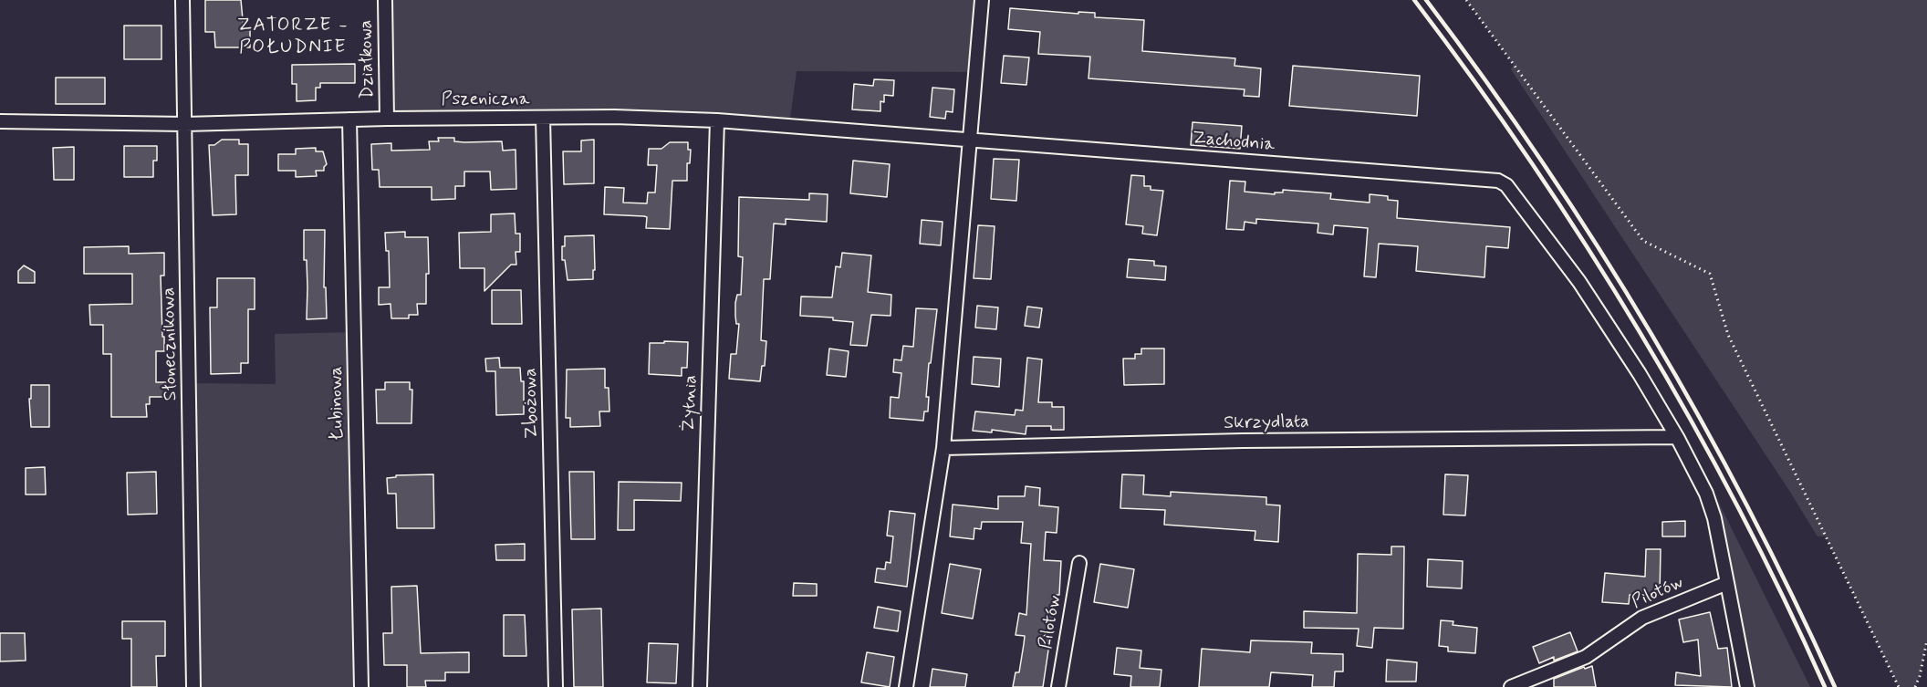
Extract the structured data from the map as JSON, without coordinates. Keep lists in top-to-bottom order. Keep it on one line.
{"streets":{"street":["Działkowa","Pszeniczna","Zachodnia","Słonecznikowa","Łubinowa","Zbożowa","Żytnia","Skrzydlata","Pilotów"]},"crossings":[["Działkowa","Pszeniczna"],["Pszeniczna","Zachodnia"],["Pszeniczna","Słonecznikowa"],["Pszeniczna","Łubinowa"],["Pszeniczna","Zbożowa"],["Pszeniczna","Żytnia"],["Zachodnia","Skrzydlata"]],"districts":["ZATORZE - POŁUDNIE"]}
